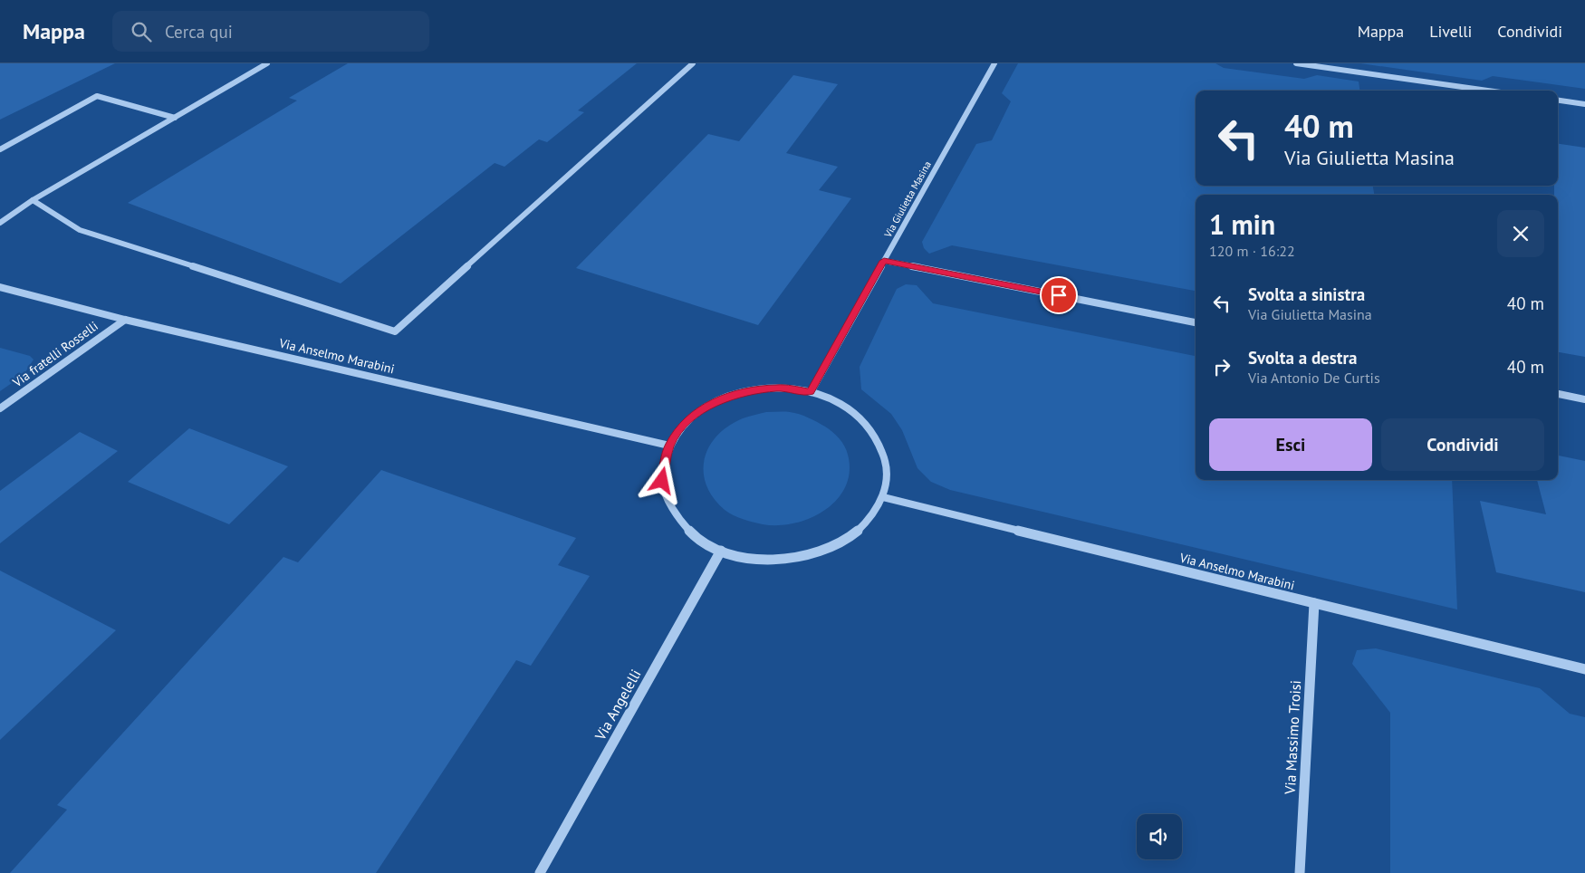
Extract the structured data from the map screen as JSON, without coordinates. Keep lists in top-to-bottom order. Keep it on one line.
{"streets":{"street":["Via Giulietta Masina","Via fratelli Rosselli","Via Anselmo Marabini","Via Angelelli","Via Massimo Troisi"]},"crossings":[["Via fratelli Rosselli","Via Anselmo Marabini"],["Via Anselmo Marabini","Via Massimo Troisi"]],"page":{"header":"Mappa","search":"Cerca qui","nav":["Mappa","Livelli","Condividi"],"turn":["40 m","Via Giulietta Masina"],"heading":["1 min","120 m · 16:22"],"list":[{"name":"Svolta a sinistra","note":"Via Giulietta Masina","value":"40 m"},{"name":"Svolta a destra","note":"Via Antonio De Curtis","value":"40 m"}],"buttons":["Esci","Condividi"]}}
